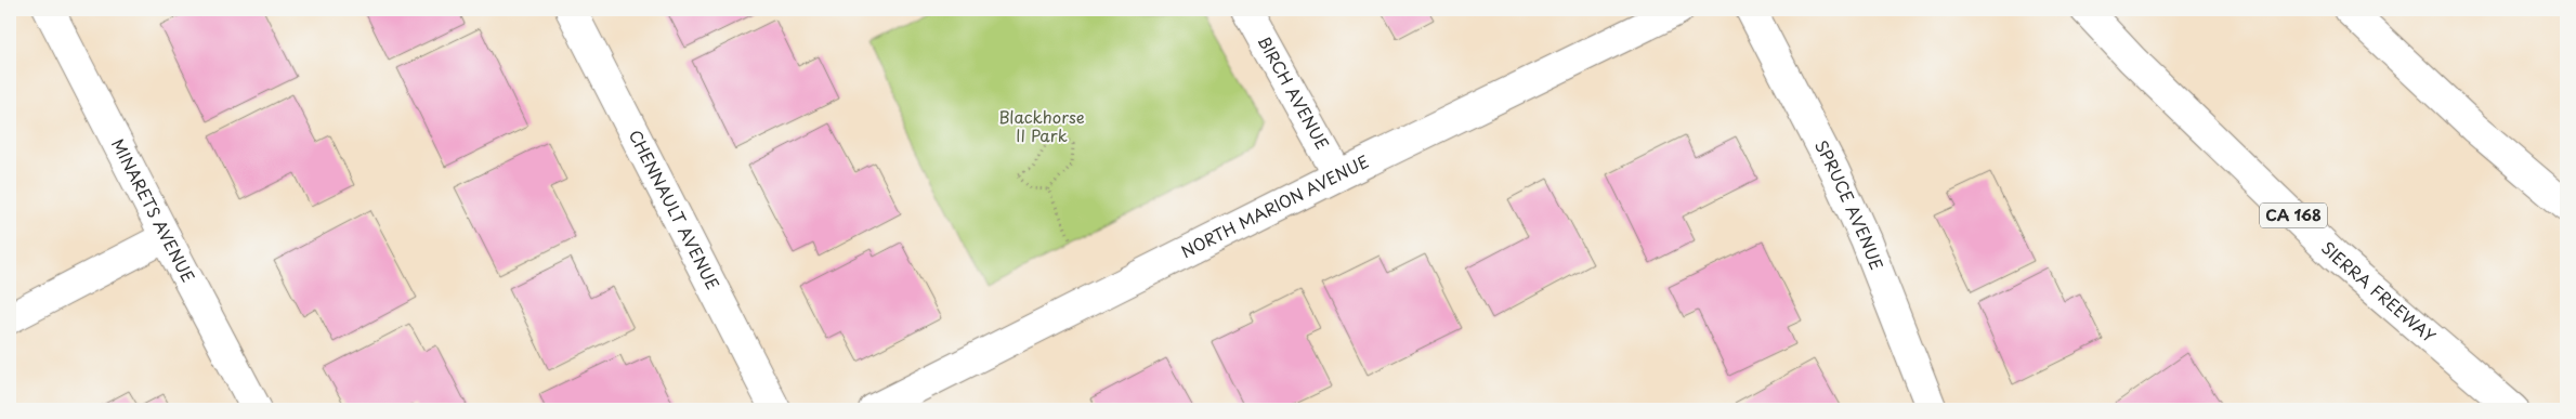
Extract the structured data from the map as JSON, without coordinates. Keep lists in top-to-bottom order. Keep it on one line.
{"streets":{"main road":["BIRCH AVENUE","NORTH MARION AVENUE","SPRUCE AVENUE","MINARETS AVENUE","CHENNAULT AVENUE","CA 168","SIERRA FREEWAY"]},"crossings":[["BIRCH AVENUE","NORTH MARION AVENUE"]],"parks":["Blackhorse II Park"]}
